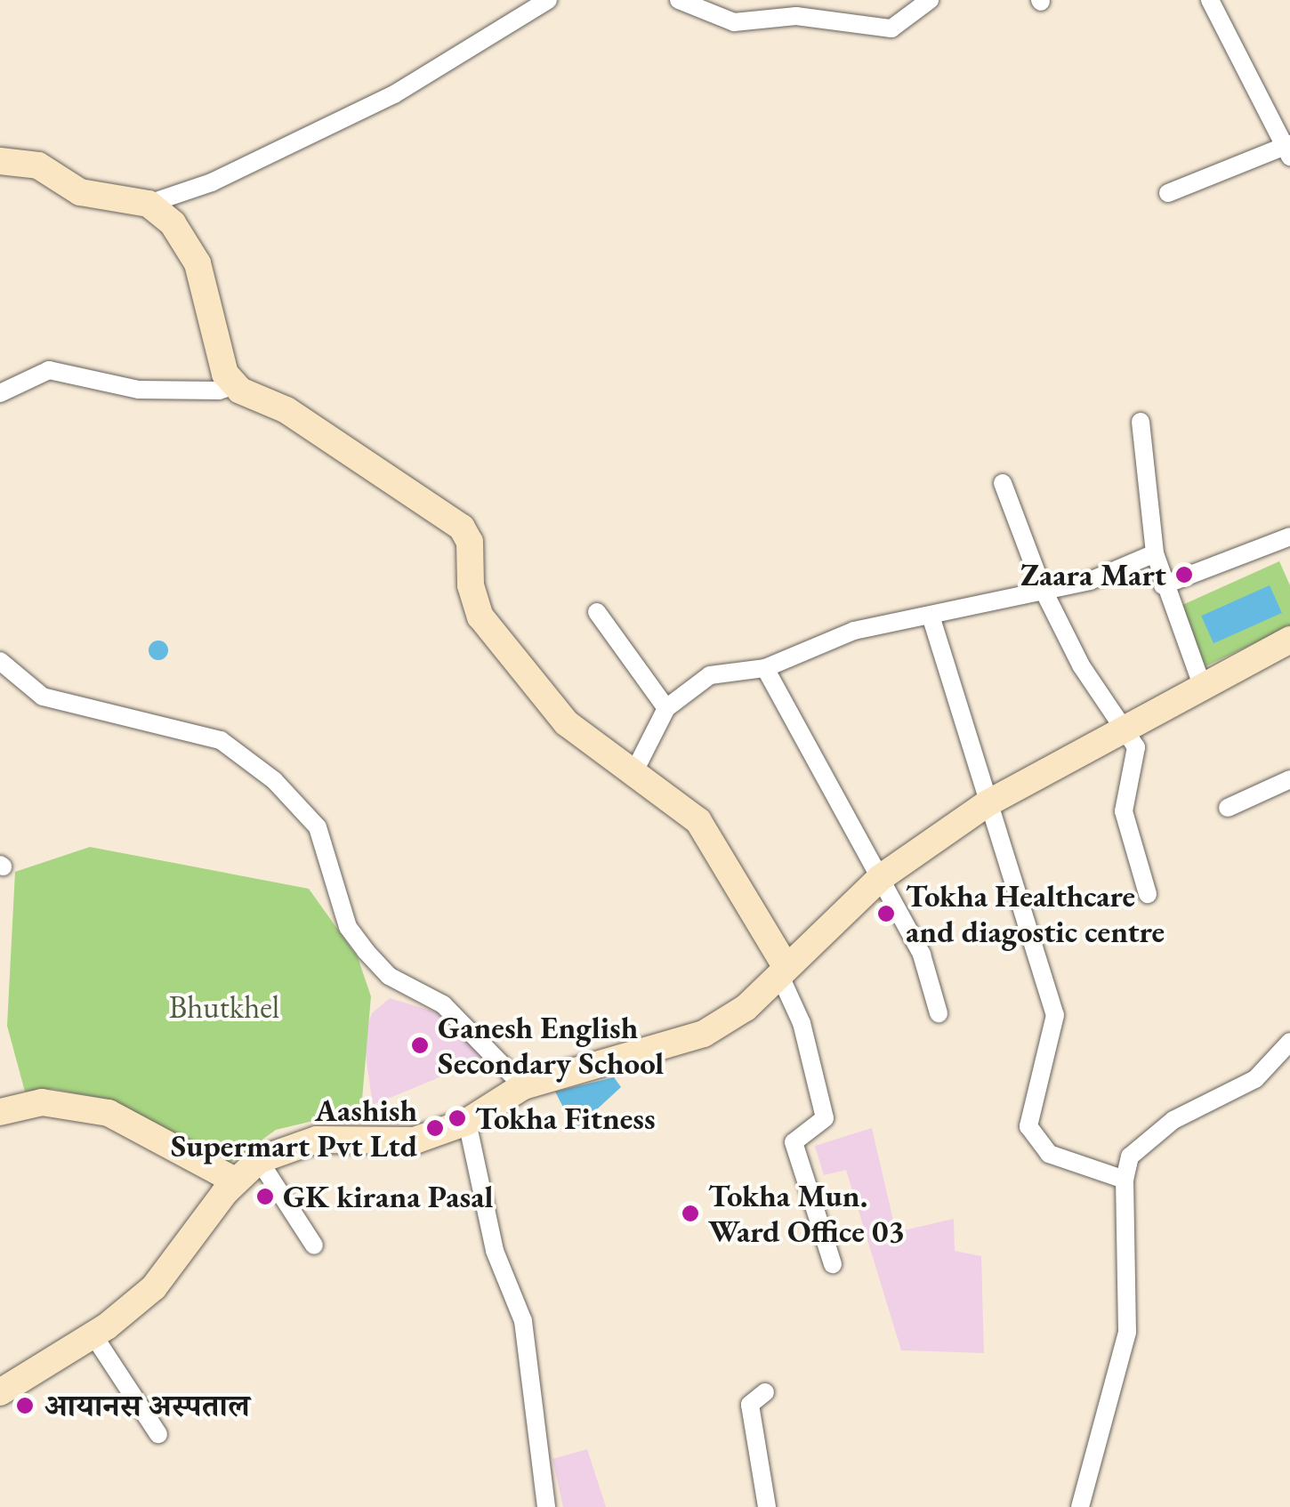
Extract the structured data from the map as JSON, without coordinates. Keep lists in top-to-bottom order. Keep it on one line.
{"parks":["Bhutkhel"],"places":["Zaara Mart","Tokha Healthcare and diagostic centre","Ganesh English Secondary School","Tokha Fitness","Aashish Supermart Pvt Ltd","GK kirana Pasal","Tokha Mun. Ward Office 03","आयानस अस्पताल"]}
